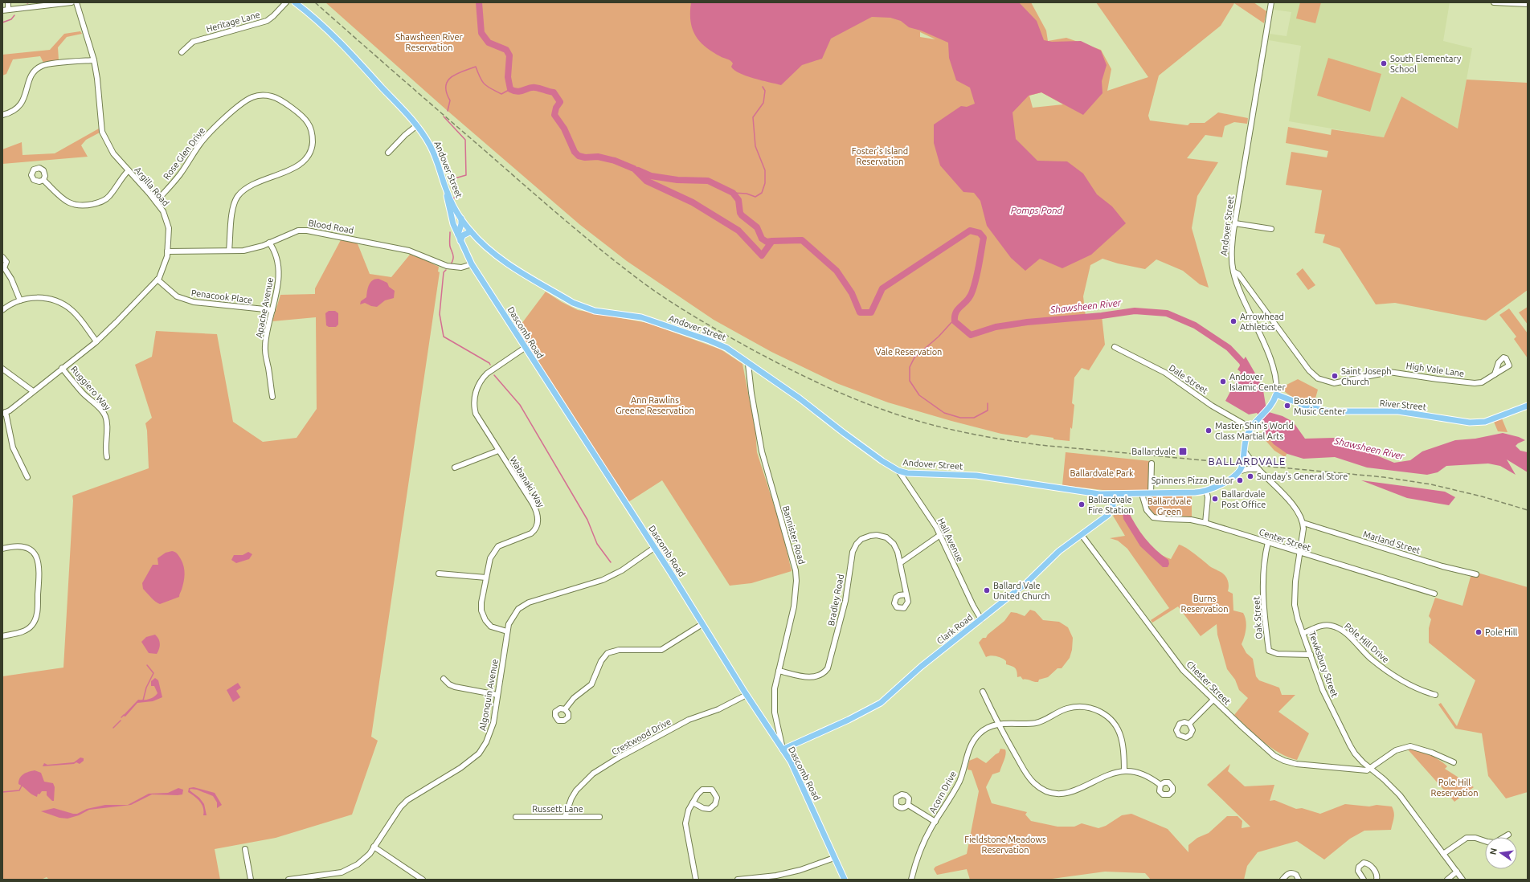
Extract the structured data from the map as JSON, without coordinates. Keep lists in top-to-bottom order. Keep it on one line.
{"streets":{"main road":["Andover Street","Dascomb Road","River Street","Clark Road"],"street":["Heritage Lane","Rose Glen Drive","Argilla Road","Blood Road","Penacook Place","Apache Avenue","High Vale Lane","Dale Street","Ruggiero Way","Wabanaki Way","Bannister Road","Hall Avenue","Center Street","Marland Street","Bradley Road","Oak Street","Pole Hill Drive","Tewksbury Street","Chester Street","Algonquin Avenue","Crestwood Drive","Acorn Drive","Russett Lane"]},"crossings":[["Rose Glen Drive","Argilla Road"],["Rose Glen Drive","Blood Road"],["Andover Street","Dascomb Road"],["Andover Street","High Vale Lane"],["Andover Street","River Street"],["Andover Street","Bannister Road"],["Andover Street","Hall Avenue"],["Andover Street","Center Street"],["Andover Street","Clark Road"],["Argilla Road","Blood Road"],["Argilla Road","Penacook Place"],["Argilla Road","Ruggiero Way"],["Blood Road","Apache Avenue"],["Blood Road","Dascomb Road"],["Penacook Place","Apache Avenue"],["Dascomb Road","Wabanaki Way"],["Dascomb Road","Bannister Road"],["Dascomb Road","Clark Road"],["Dascomb Road","Algonquin Avenue"],["Dascomb Road","Crestwood Drive"],["Wabanaki Way","Algonquin Avenue"],["Bannister Road","Bradley Road"],["Bannister Road","Clark Road"],["Hall Avenue","Clark Road"],["Center Street","Oak Street"],["Center Street","Tewksbury Street"],["Marland Street","Tewksbury Street"],["Oak Street","Tewksbury Street"],["Clark Road","Chester Street"],["Pole Hill Drive","Tewksbury Street"],["Tewksbury Street","Chester Street"],["Crestwood Drive","Russett Lane"]],"districts":["BALLARDVALE"],"water":["Pomps Pond","Shawsheen River"],"parks":["Shawsheen River Reservation","Foster's Island Reservation","Vale Reservation","Ann Rawlins Greene Reservation","Ballardvale Park","Ballardvale Green","Burns Reservation","Pole Hill Reservation","Fieldstone Meadows Reservation"],"places":{"other":["South Elementary School","Arrowhead Athletics","Saint Joseph Church","Andover Islamic Center","Boston Music Center","Master Shin's World Class Martial Arts","Sunday's General Store","Spinners Pizza Parlor","Ballardvale Post Office","Ballardvale Fire Station","Ballard Vale United Church","Pole Hill"],"transit":["Ballardvale"]},"north":"left"}
